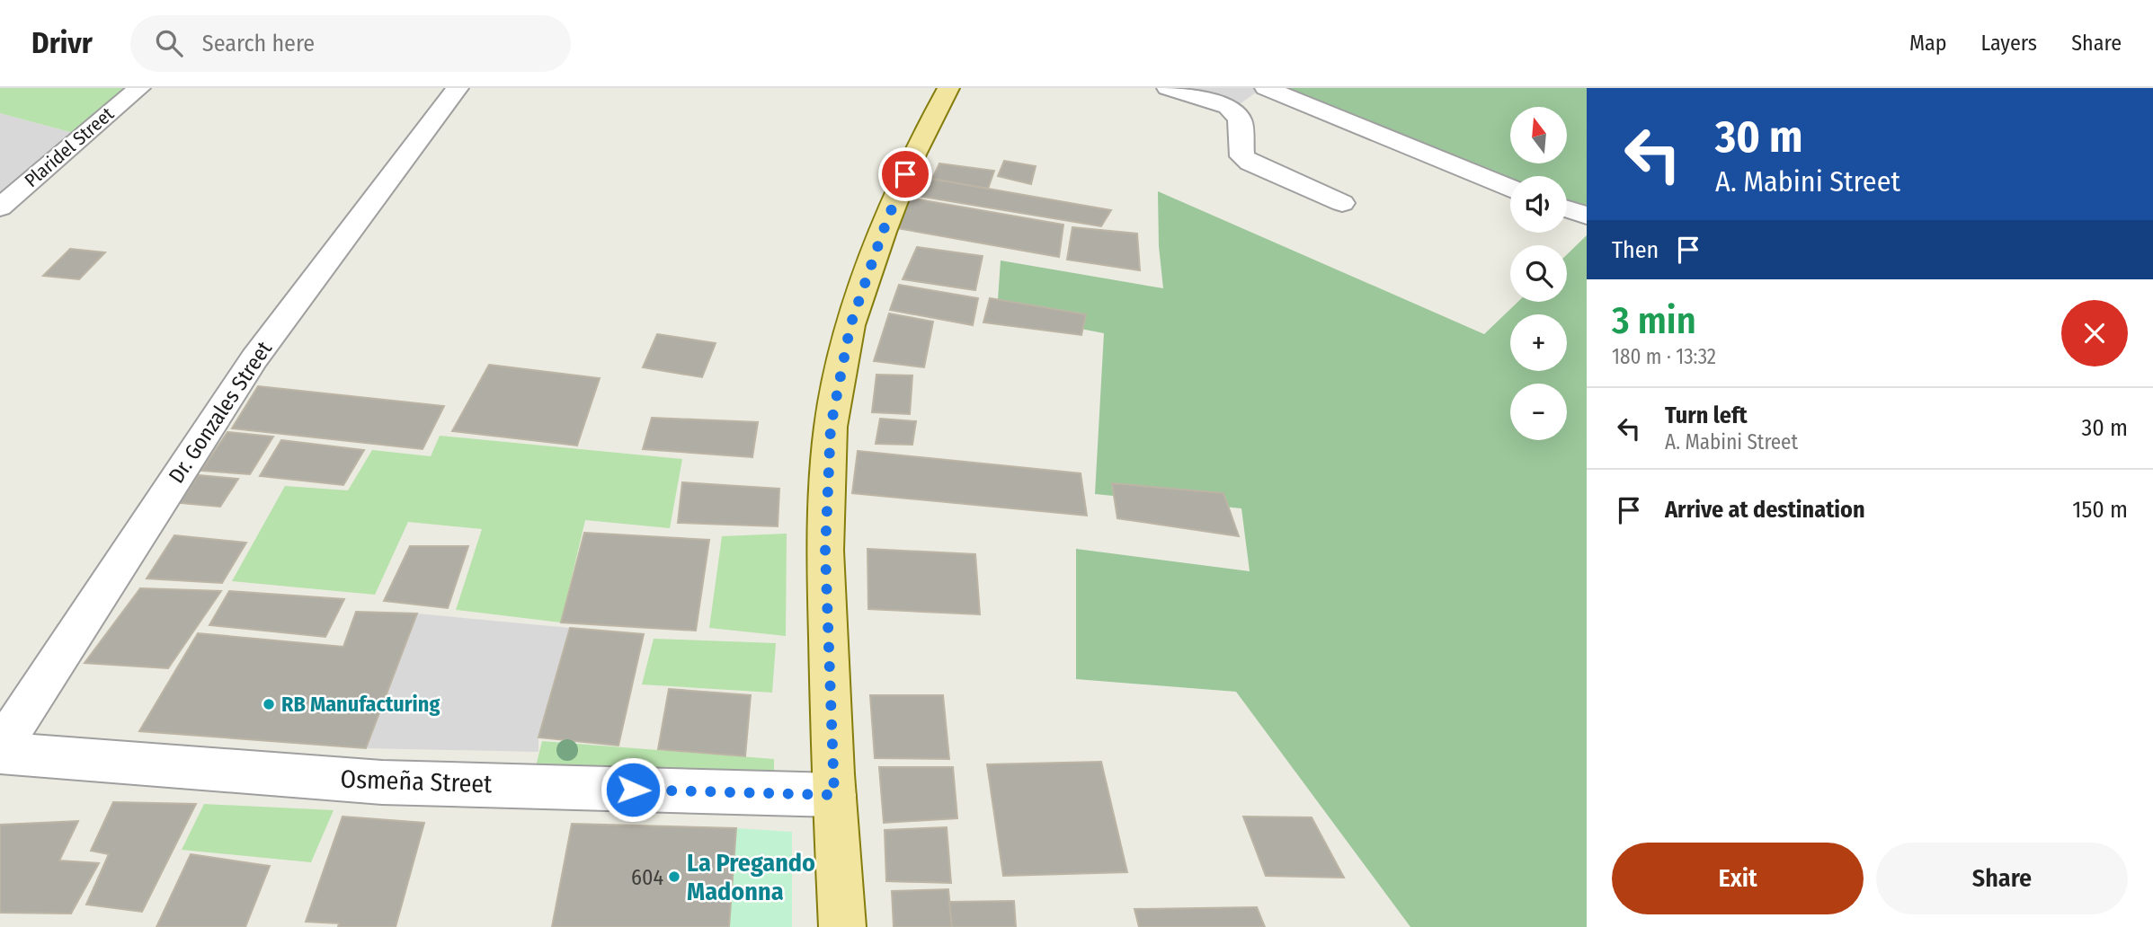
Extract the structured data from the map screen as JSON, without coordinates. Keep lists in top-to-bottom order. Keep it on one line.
{"streets":{"street":["Plaridel Street","Dr. Gonzales Street","Osmeña Street"]},"crossings":[["Dr. Gonzales Street","Osmeña Street"]],"places":["RB Manufacturing","La Pregando Madonna"],"house_numbers":["604"],"north":"top","page":{"header":"Drivr","search":"Search here","nav":["Map","Layers","Share"],"turn":["30 m","A. Mabini Street"],"map_buttons":["+","−"],"then":"Then","heading":["3 min","180 m · 13:32"],"list":[{"name":"Turn left","note":"A. Mabini Street","value":"30 m"},{"name":"Arrive at destination","value":"150 m"}],"buttons":["Exit","Share"]}}
